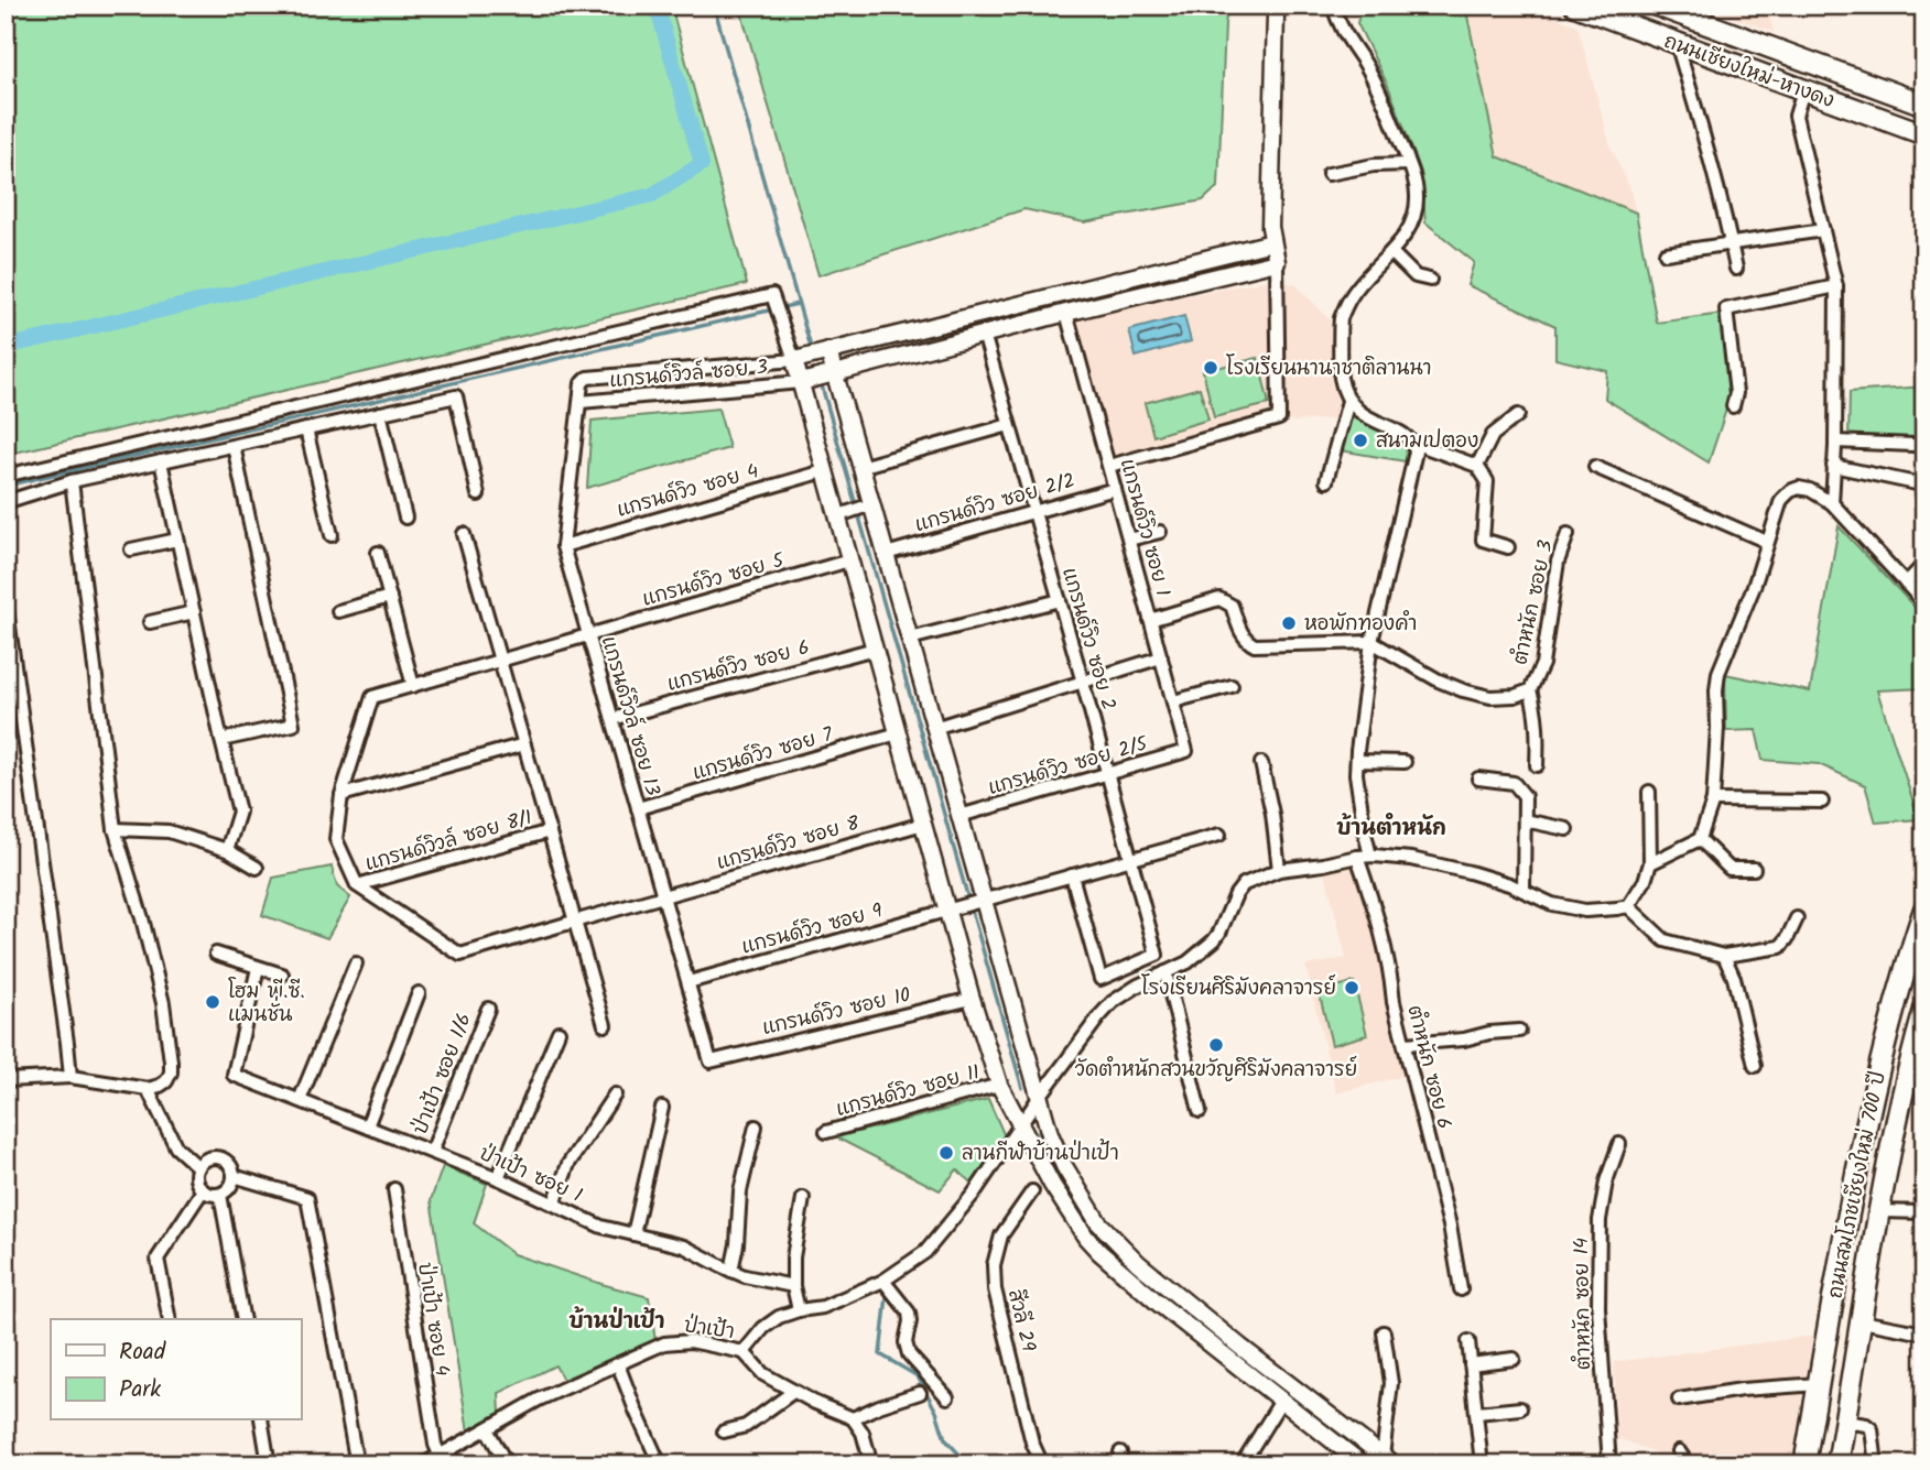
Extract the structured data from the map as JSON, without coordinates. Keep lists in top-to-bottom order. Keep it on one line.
{"streets":{"main road":["ถนนเชียงใหม่-หางดง","ถนนสมโภชเชียงใหม่ 700 ปี"],"street":["แกรนด์วิวล์ ซอย 3","แกรนด์วิว ซอย 4","แกรนด์วิว ซอย 2/2","แกรนด์วิว ซอย 1","แกรนด์วิว ซอย 5","ตำหนัก ซอย 3","แกรนด์วิว ซอย 2","แกรนด์วิว ซอย 6","แกรนด์วิวล์ ซอย 13","แกรนด์วิว ซอย 7","แกรนด์วิว ซอย 2/5","แกรนด์วิวล์ ซอย 8/1","แกรนด์วิว ซอย 8","แกรนด์วิว ซอย 9","แกรนด์วิว ซอย 10","ตำหนัก ซอย 6","ป่าเป้า ซอย 1/6","แกรนด์วิว ซอย 11","ป่าเป้า ซอย 1","ตำหนัก ซอย 14","ป่าเป้า ซอย 4","สีวลี 29","ป่าเป้า"]},"crossings":[["แกรนด์วิว ซอย 4","แกรนด์วิวล์ ซอย 13"],["แกรนด์วิว ซอย 2/2","แกรนด์วิว ซอย 1"],["แกรนด์วิว ซอย 2/2","แกรนด์วิว ซอย 2"],["แกรนด์วิว ซอย 1","แกรนด์วิว ซอย 2/5"],["แกรนด์วิว ซอย 5","แกรนด์วิวล์ ซอย 13"],["ตำหนัก ซอย 3","ตำหนัก ซอย 6"],["แกรนด์วิว ซอย 2","แกรนด์วิว ซอย 2/5"],["แกรนด์วิว ซอย 2","แกรนด์วิว ซอย 9"],["แกรนด์วิว ซอย 6","แกรนด์วิวล์ ซอย 13"],["แกรนด์วิวล์ ซอย 13","แกรนด์วิว ซอย 7"],["แกรนด์วิวล์ ซอย 13","แกรนด์วิว ซอย 8"],["แกรนด์วิวล์ ซอย 13","แกรนด์วิว ซอย 9"],["แกรนด์วิวล์ ซอย 13","แกรนด์วิว ซอย 10"],["ตำหนัก ซอย 6","ป่าเป้า"],["ป่าเป้า ซอย 1/6","ป่าเป้า ซอย 1"],["ป่าเป้า ซอย 4","ป่าเป้า"]],"districts":["บ้านตำหนัก","บ้านป่าเป้า"],"places":["โรงเรียนนานาชาติลานนา","สนามเปตอง","หอพักทองคำ","โรงเรียนศิริมังคลาจารย์","โฮม พี.ซี. แมนชั่น","วัดตำหนักสวนขวัญศิริมังคลาจารย์","ลานกีฬาบ้านป่าเป้า"],"legend":["Road","Park"]}
